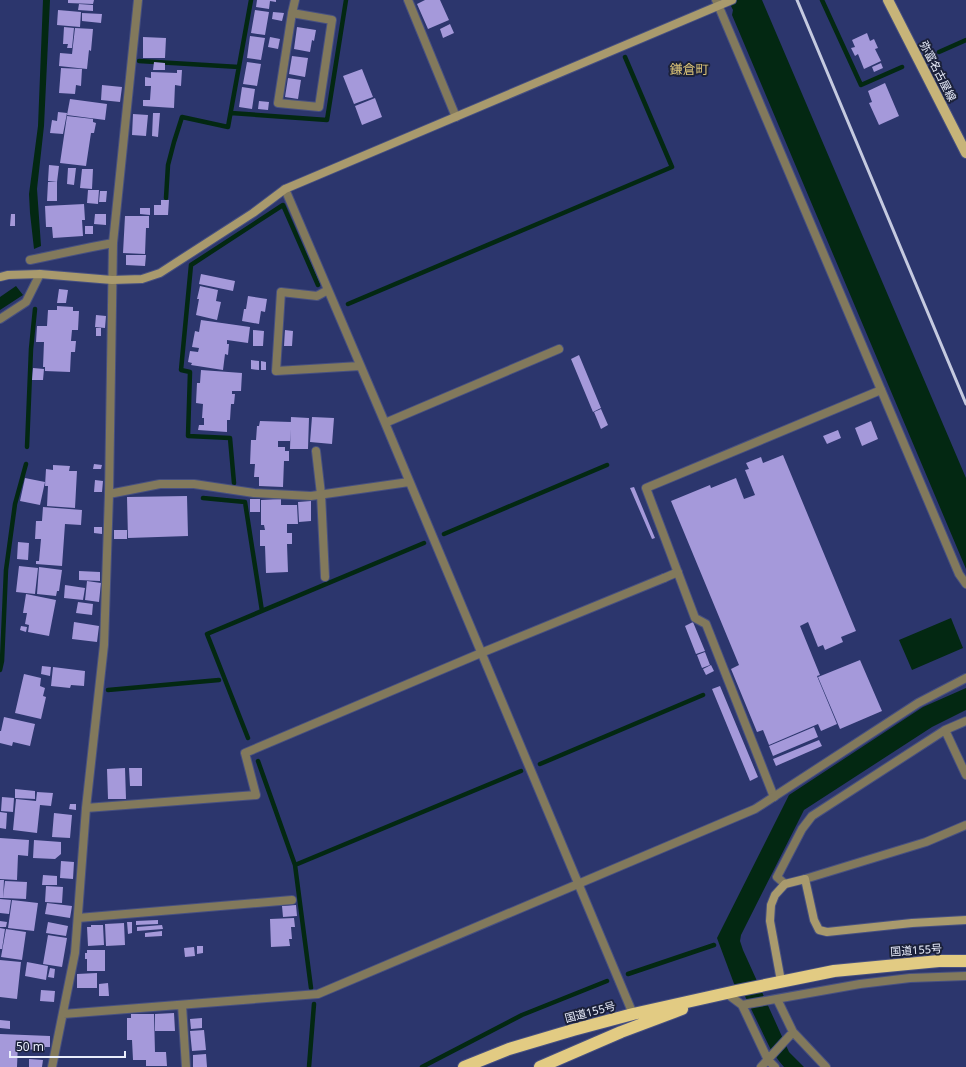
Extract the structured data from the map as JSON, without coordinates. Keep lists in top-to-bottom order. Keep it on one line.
{"streets":{"highway":["国道155号"],"main road":["弥富名古屋線"]},"districts":["鎌倉町"],"scale_bar":"50 m"}
